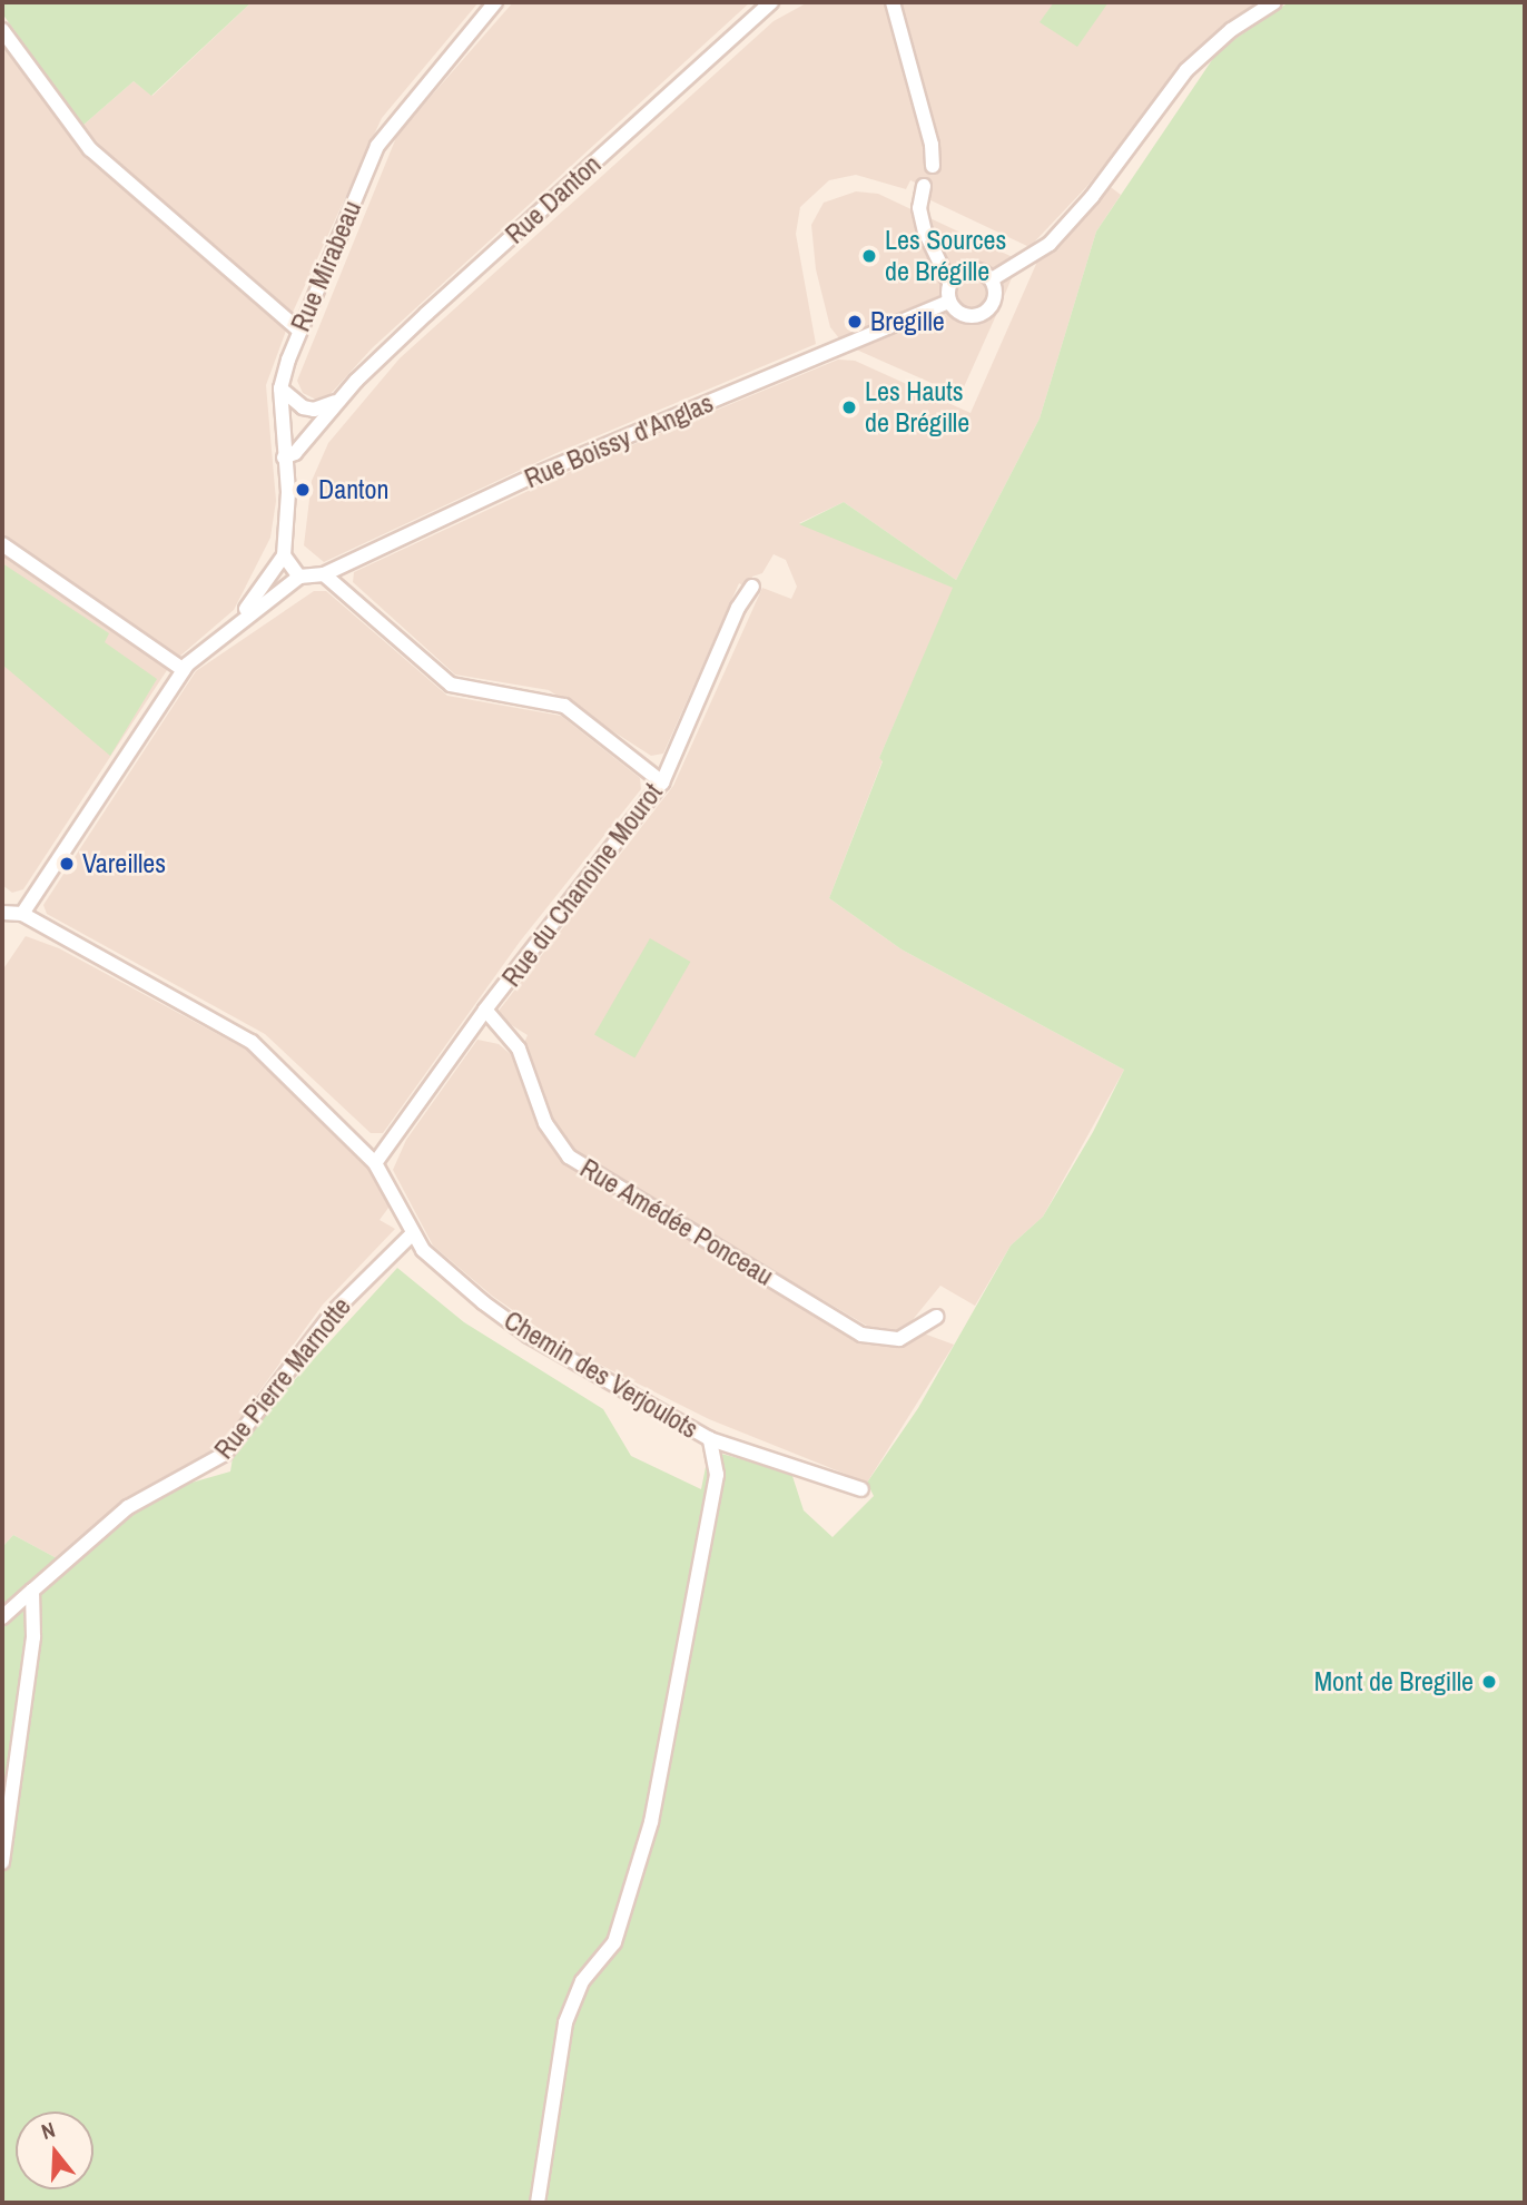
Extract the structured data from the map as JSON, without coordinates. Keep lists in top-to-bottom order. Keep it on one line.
{"streets":{"street":["Rue Danton","Rue Mirabeau","Rue Boissy d'Anglas","Rue du Chanoine Mourot","Rue Amédée Ponceau","Chemin des Verjoulots","Rue Pierre Marnotte"]},"crossings":[["Rue Danton","Rue Mirabeau"],["Rue du Chanoine Mourot","Rue Amédée Ponceau"],["Rue du Chanoine Mourot","Chemin des Verjoulots"],["Chemin des Verjoulots","Rue Pierre Marnotte"]],"places":["Les Sources de Brégille","Bregille","Les Hauts de Brégille","Danton","Vareilles","Mont de Bregille"],"north":"top"}
